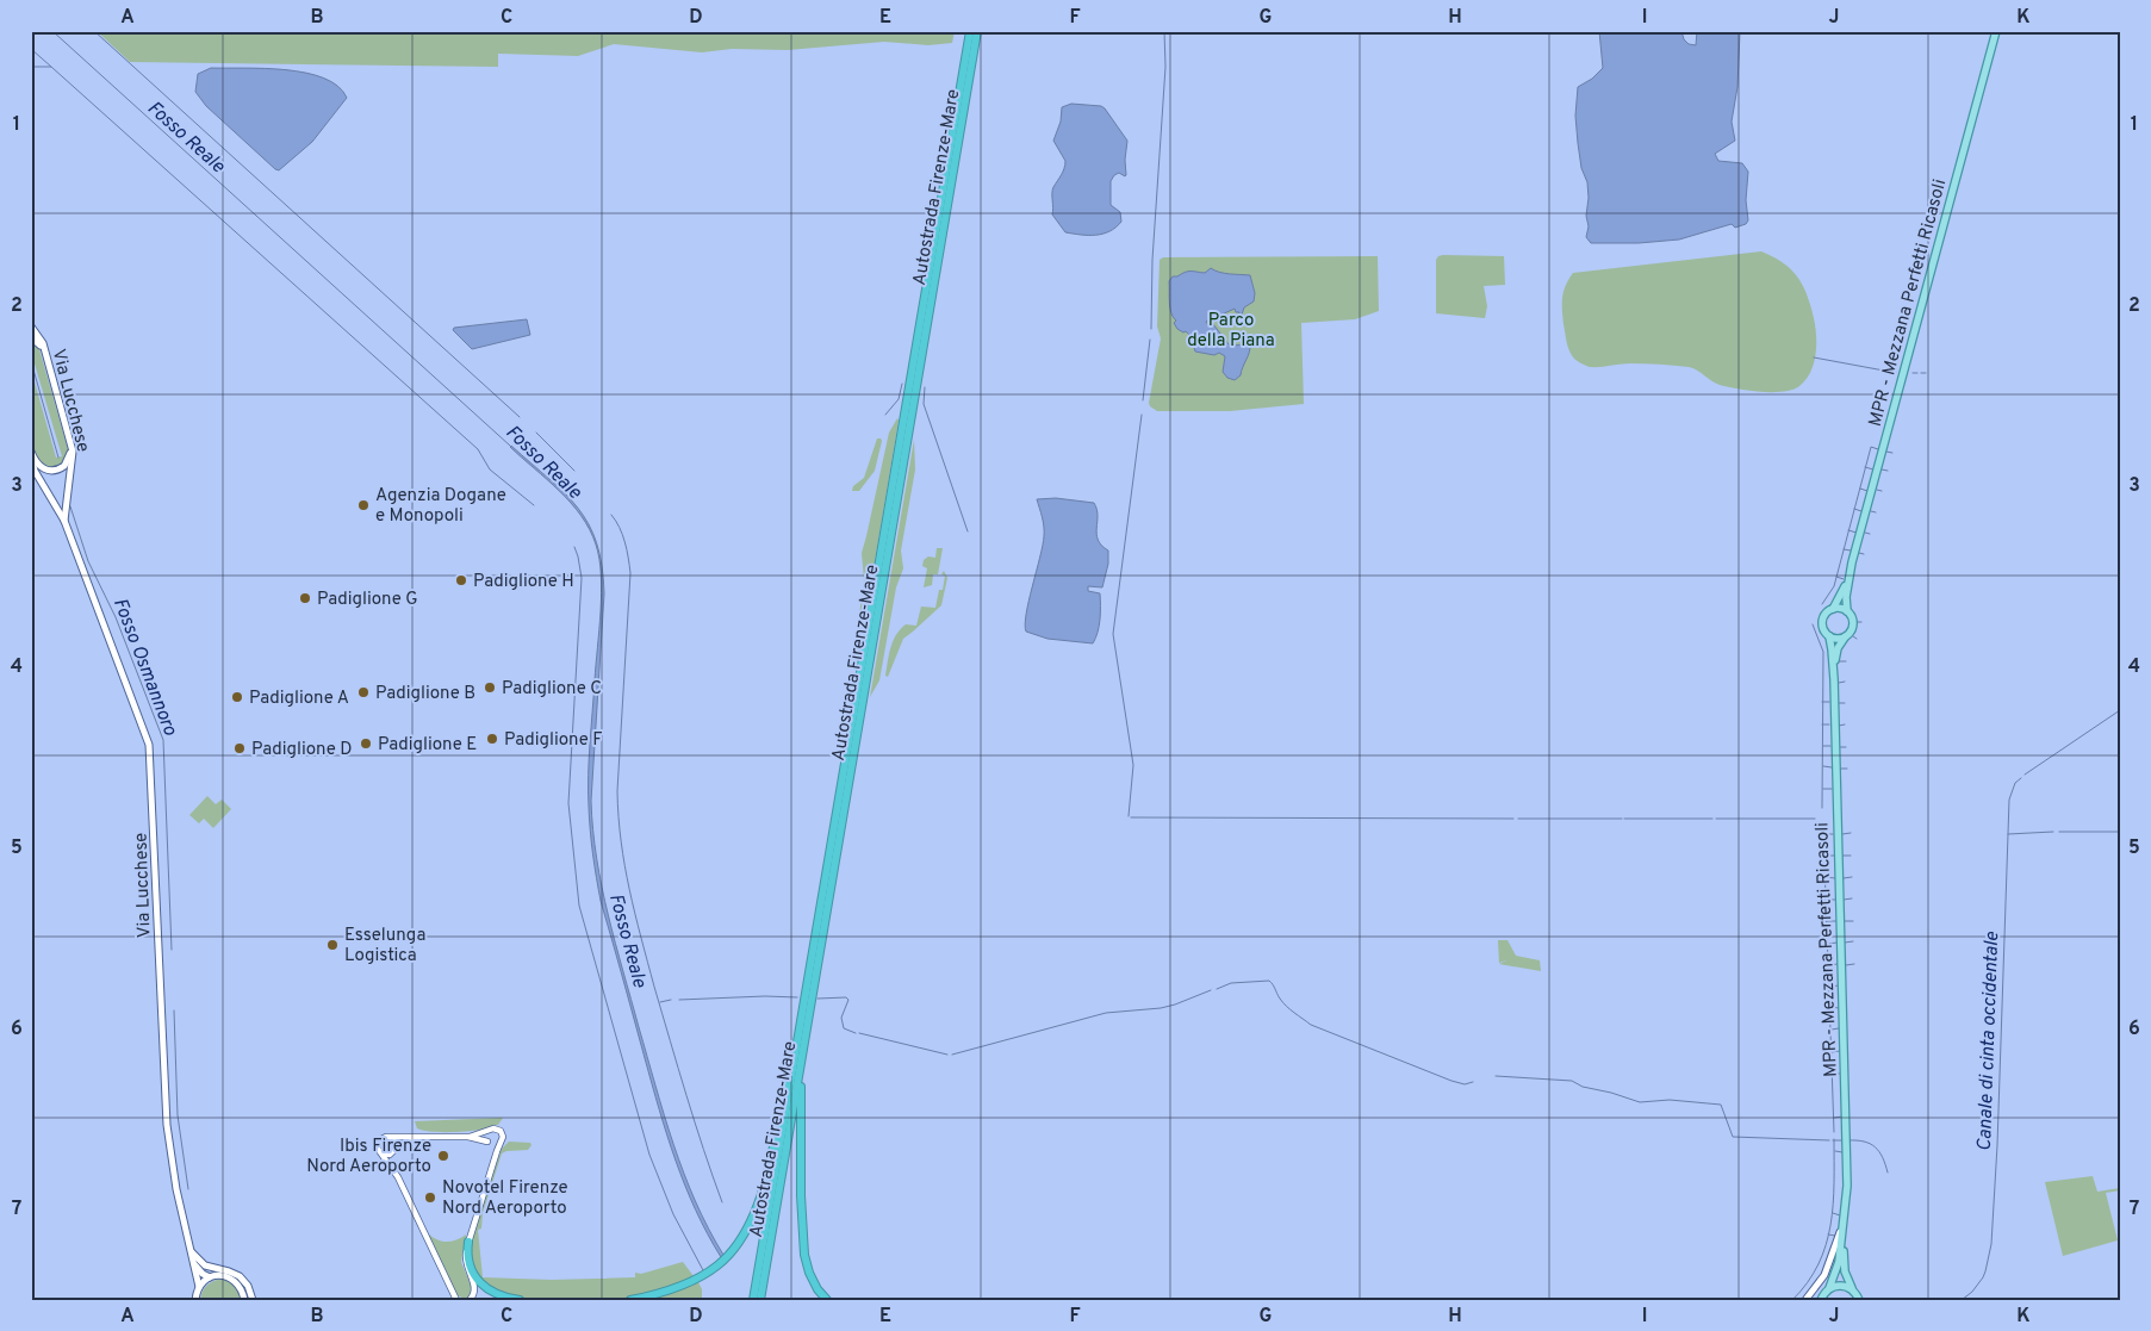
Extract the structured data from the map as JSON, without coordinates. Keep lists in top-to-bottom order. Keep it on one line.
{"streets":{"highway":["Autostrada Firenze-Mare"],"main road":["MPR - Mezzana Perfetti Ricasoli","Via Lucchese"]},"water":["Fosso Reale","Fosso Osmannoro","Canale di cinta occidentale"],"parks":["Parco della Piana"],"places":["Agenzia Dogane e Monopoli","Padiglione H","Padiglione G","Padiglione C","Padiglione B","Padiglione A","Padiglione F","Padiglione E","Padiglione D","Esselunga Logistica","Ibis Firenze Nord Aeroporto","Novotel Firenze Nord Aeroporto"],"grid":{"columns":["A","B","C","D","E","F","G","H","I","J","K"],"rows":["1","2","3","4","5","6","7"]}}
